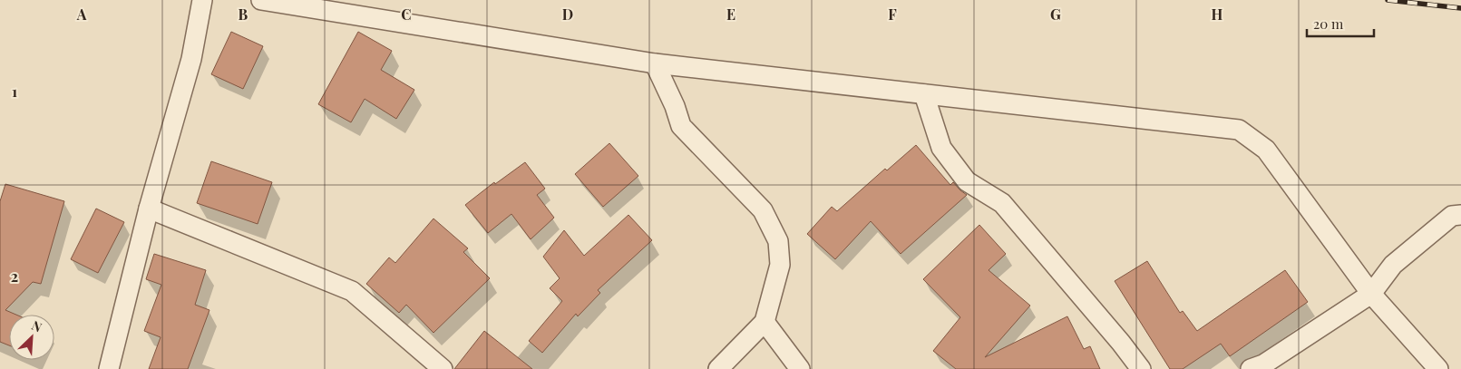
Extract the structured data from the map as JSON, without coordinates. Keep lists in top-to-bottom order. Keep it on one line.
{"scale_bar":"20 m","north":"top right","grid":{"columns":["A","B","C","D","E","F","G","H"],"rows":["1","2"]}}
